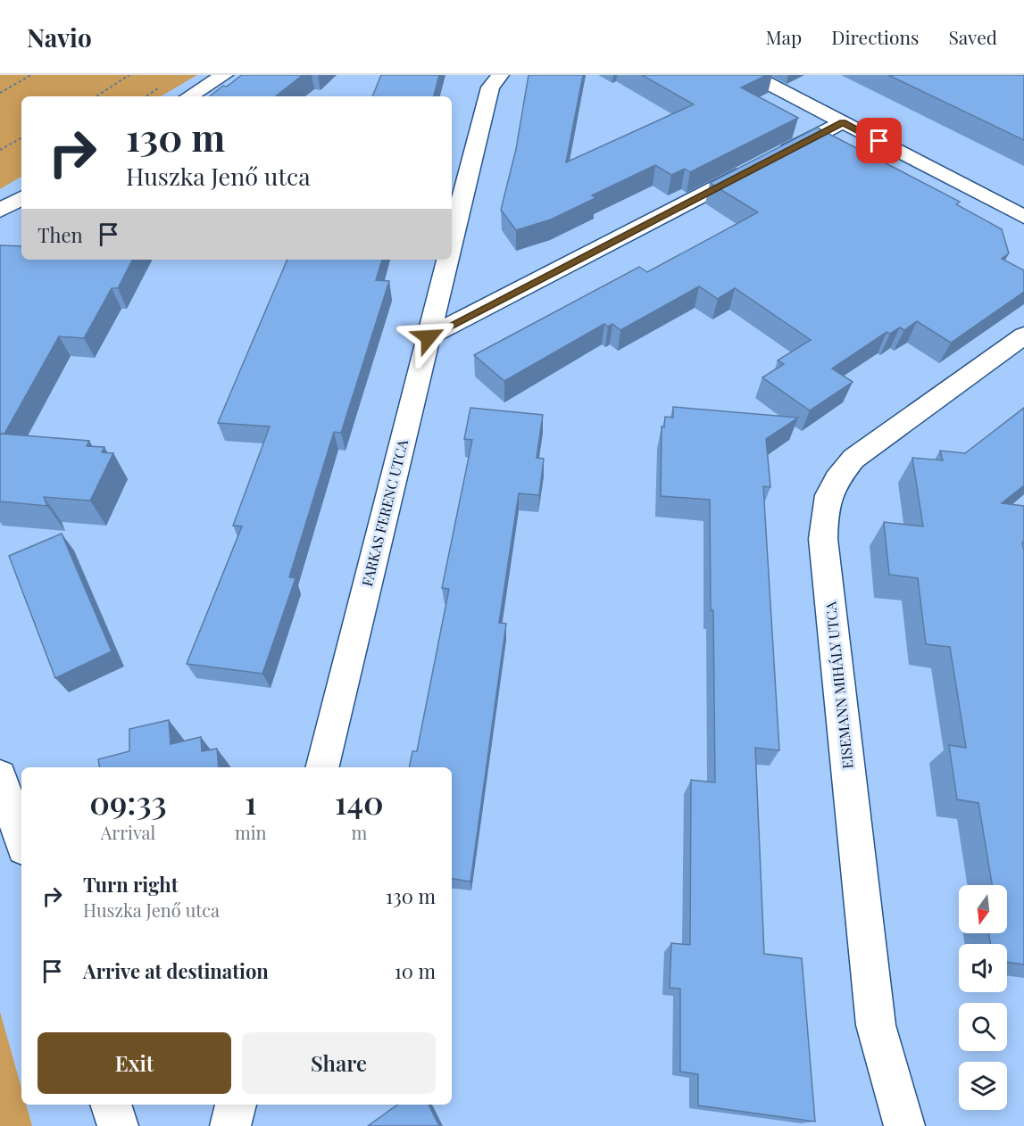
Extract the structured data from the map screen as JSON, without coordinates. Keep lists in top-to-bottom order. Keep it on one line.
{"streets":{"street":["FARKAS FERENC UTCA","EISEMANN MIHÁLY UTCA"]},"north":"bottom","page":{"header":"Navio","nav":["Map","Directions","Saved"],"turn":["130 m","Huszka Jenő utca"],"then":"Then","eta":["09:33","Arrival","1","min","140","m"],"list":[{"name":"Turn right","note":"Huszka Jenő utca","value":"130 m"},{"name":"Arrive at destination","value":"10 m"}],"buttons":["Exit","Share"]}}
